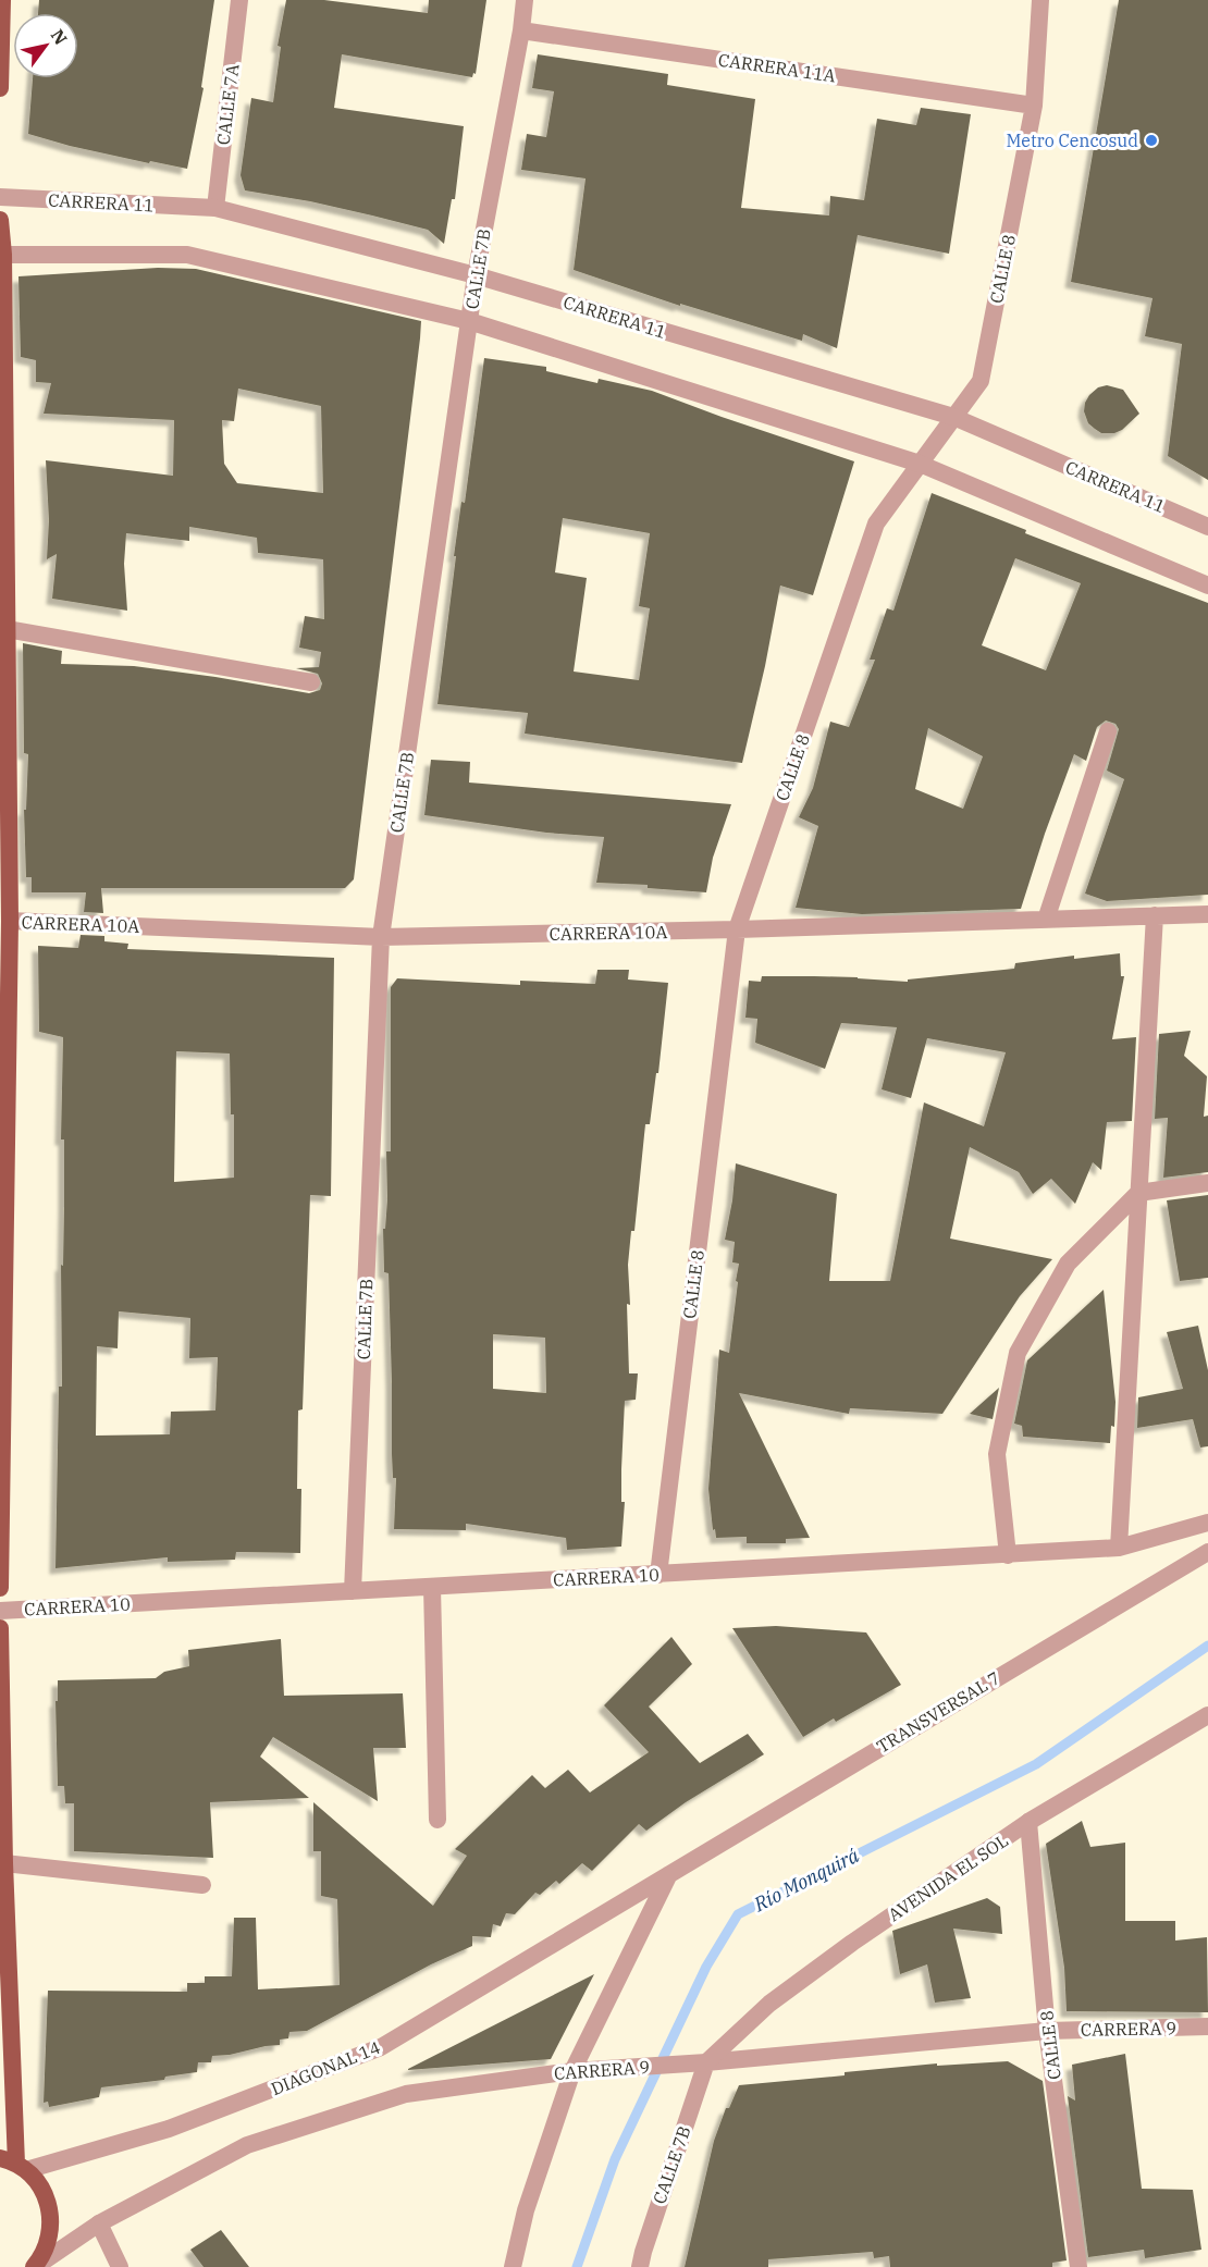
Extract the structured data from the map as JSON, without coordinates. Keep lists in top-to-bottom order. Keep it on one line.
{"streets":{"street":["CARRERA 11A","CALLE 7A","CARRERA 11","CALLE 7B","CALLE 8","CARRERA 10A","CARRERA 10","TRANSVERSAL 7","AVENIDA EL SOL","CARRERA 9","DIAGONAL 14"]},"crossings":[["CARRERA 11A","CALLE 7B"],["CARRERA 11A","CALLE 8"],["CALLE 7A","CARRERA 11"],["CARRERA 11","CALLE 7B"],["CARRERA 11","CALLE 8"],["CALLE 7B","CARRERA 10A"],["CALLE 7B","CARRERA 10"],["CALLE 7B","AVENIDA EL SOL"],["CALLE 7B","CARRERA 9"],["CALLE 8","CARRERA 10A"],["CALLE 8","CARRERA 10"],["CALLE 8","AVENIDA EL SOL"],["CALLE 8","CARRERA 9"],["TRANSVERSAL 7","DIAGONAL 14"],["AVENIDA EL SOL","CARRERA 9"]],"water":["Río Monquirá"],"places":["Metro Cencosud"],"north":"top right"}
